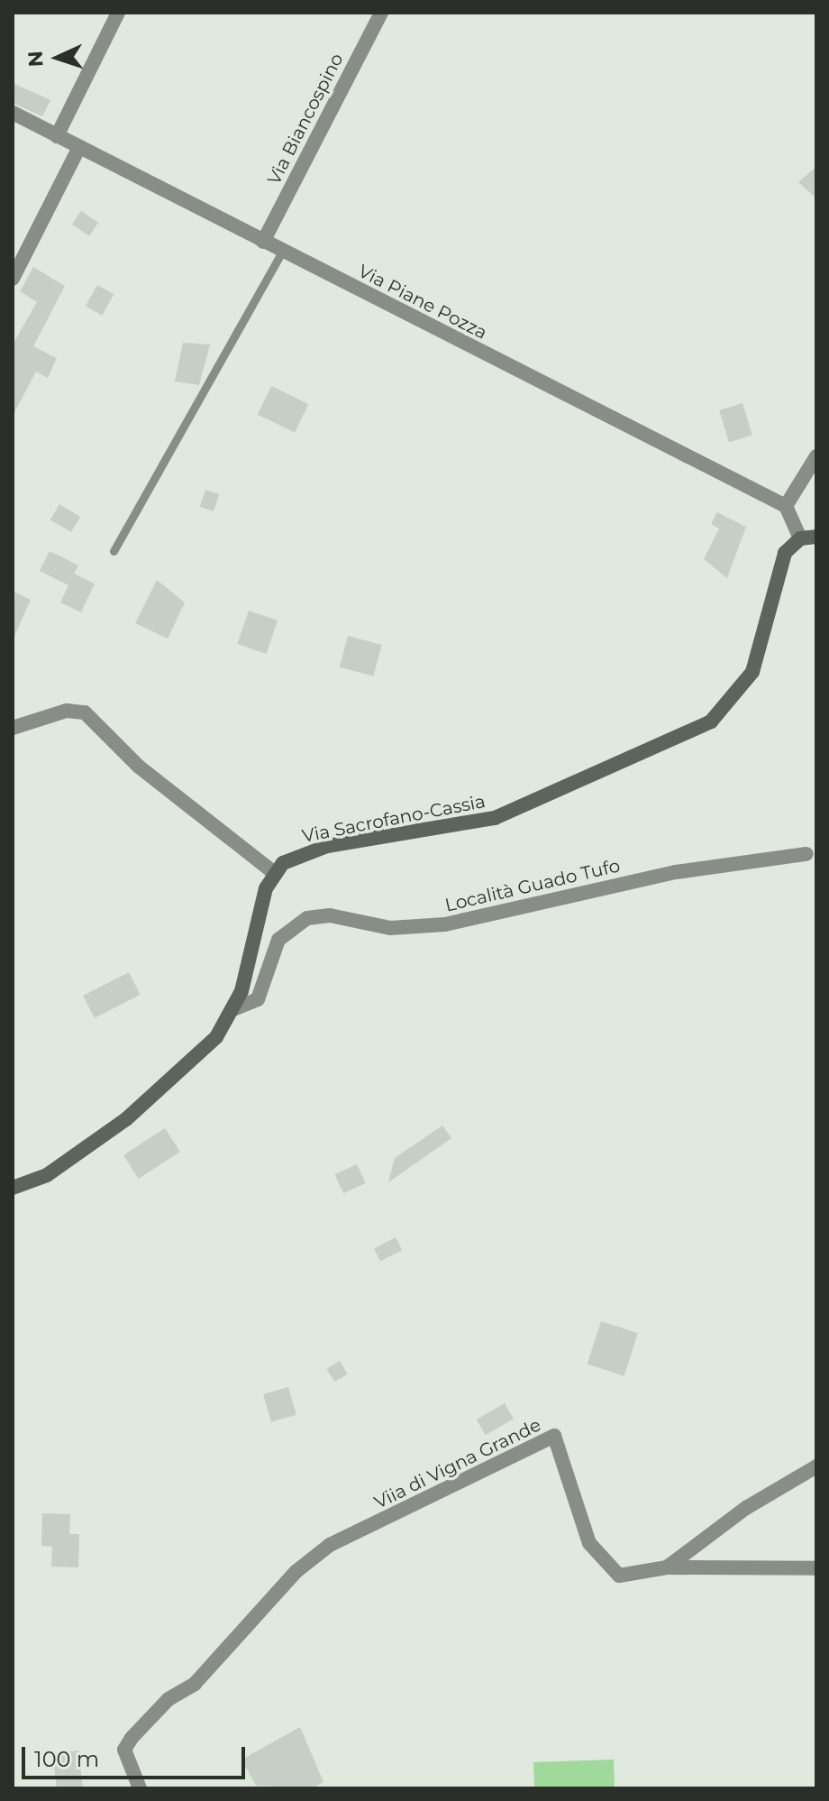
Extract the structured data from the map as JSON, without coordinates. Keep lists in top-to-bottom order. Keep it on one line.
{"streets":{"street":["Via Biancospino","Via Piane Pozza","Via Sacrofano-Cassia","Località Guado Tufo","Viia di Vigna Grande"]},"crossings":[["Via Biancospino","Via Piane Pozza"]],"scale_bar":"100 m","north":"left"}
